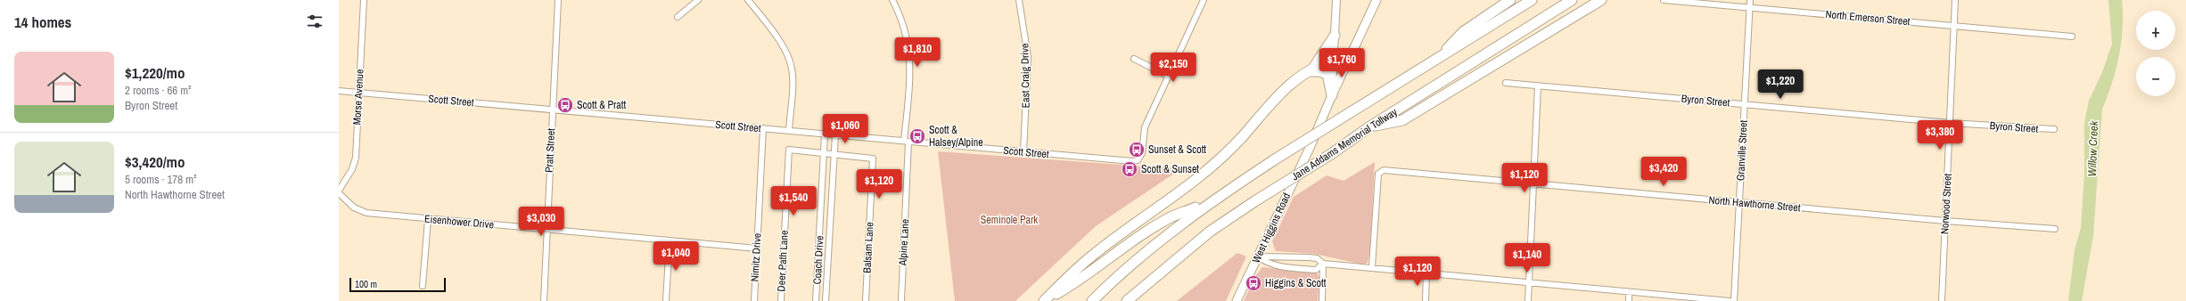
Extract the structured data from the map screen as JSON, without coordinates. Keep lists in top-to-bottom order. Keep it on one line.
{"streets":{"highway":["Jane Addams Memorial Tollway"],"main road":["West Higgins Road"],"street":["North Emerson Street","East Craig Drive","Morse Avenue","Scott Street","Byron Street","Pratt Street","Granville Street","North Hawthorne Street","Norwood Street","Eisenhower Drive","Alpine Lane","Balsam Lane","Nimitz Drive","Coach Drive","Deer Path Lane"]},"crossings":[["North Emerson Street","Granville Street"],["North Emerson Street","Norwood Street"],["East Craig Drive","Scott Street"],["Morse Avenue","Scott Street"],["Morse Avenue","Eisenhower Drive"],["Scott Street","Pratt Street"],["Scott Street","Alpine Lane"],["Scott Street","Nimitz Drive"],["Scott Street","Coach Drive"],["Byron Street","Granville Street"],["Byron Street","Norwood Street"],["Pratt Street","Eisenhower Drive"],["Granville Street","North Hawthorne Street"],["North Hawthorne Street","Norwood Street"],["Eisenhower Drive","Nimitz Drive"],["Balsam Lane","Coach Drive"],["Balsam Lane","Deer Path Lane"],["Coach Drive","Deer Path Lane"]],"water":["Willow Creek"],"parks":["Seminole Park"],"places":{"bus stop":["Scott & Pratt","Scott & Halsey/Alpine","Sunset & Scott","Scott & Sunset","Higgins & Scott"]},"scale_bar":"100 m","page":{"heading":"14 homes","map_buttons":["+","−"],"price":["$1,810","$1,760","$2,150","$1,220","$1,060","$3,380","$3,420","$1,120","$1,120","$1,540","$3,030","$1,040","$1,140","$1,120"],"list":[{"name":"$1,220/mo","note":"2 rooms · 66 m² · Byron Street"},{"name":"$3,420/mo","note":"5 rooms · 178 m² · North Hawthorne Street"}],"scale":"100 m"}}
